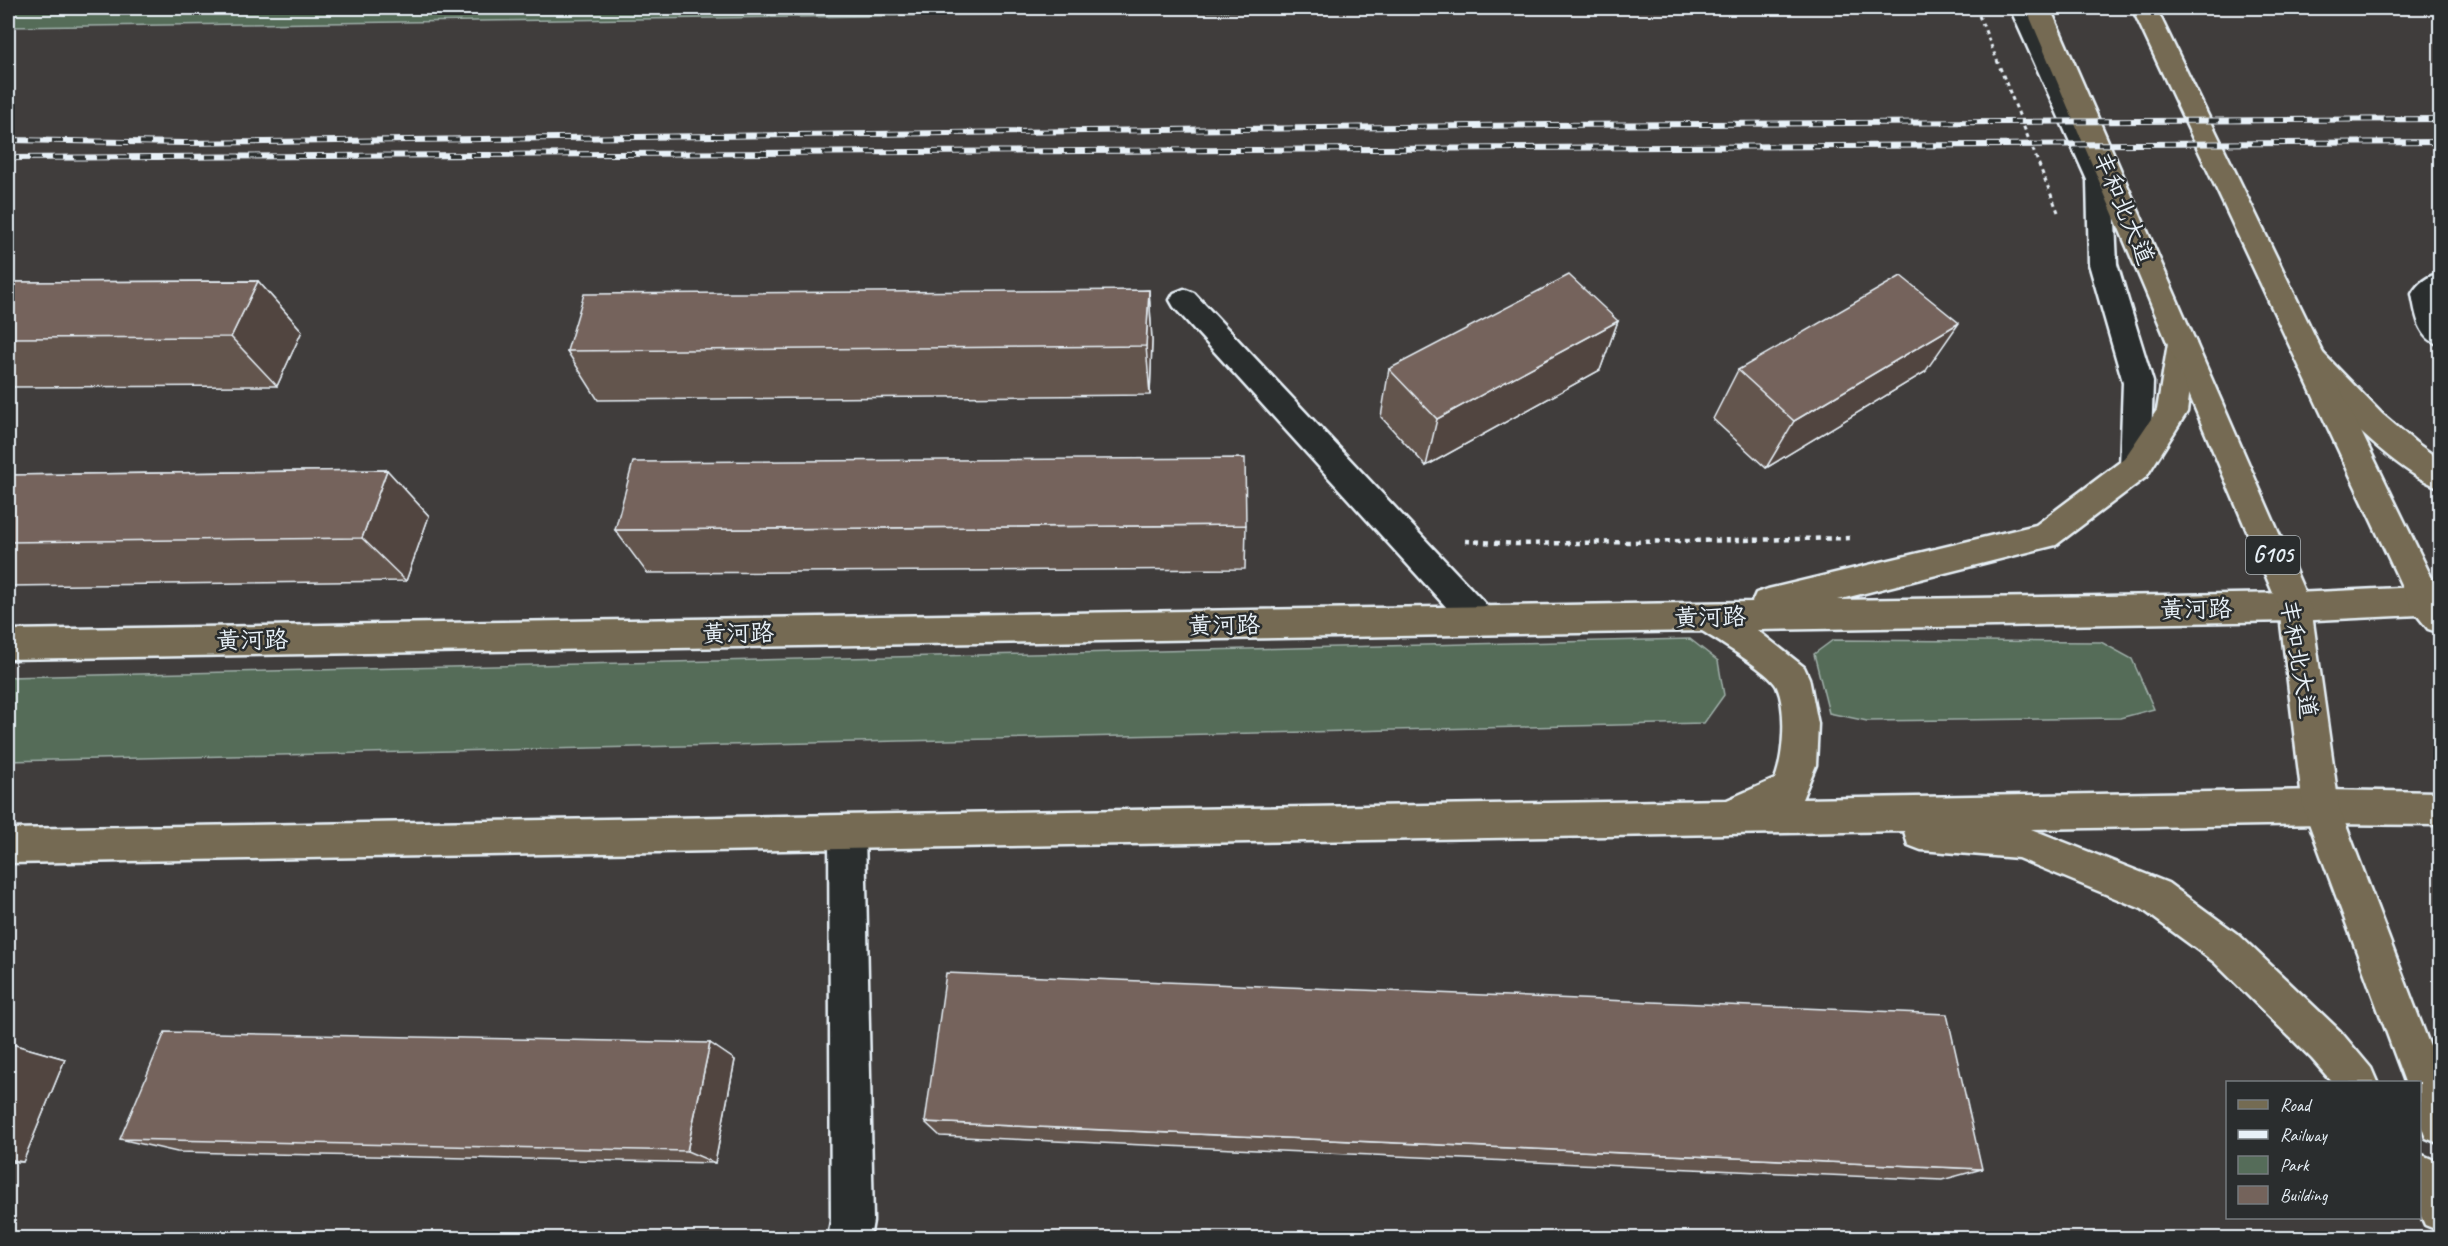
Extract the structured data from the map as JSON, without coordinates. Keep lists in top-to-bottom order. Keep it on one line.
{"streets":{"main road":["丰和北大道","G105","黄河路"]},"crossings":[["丰和北大道","黄河路"]],"legend":["Road","Railway","Park","Building"]}
